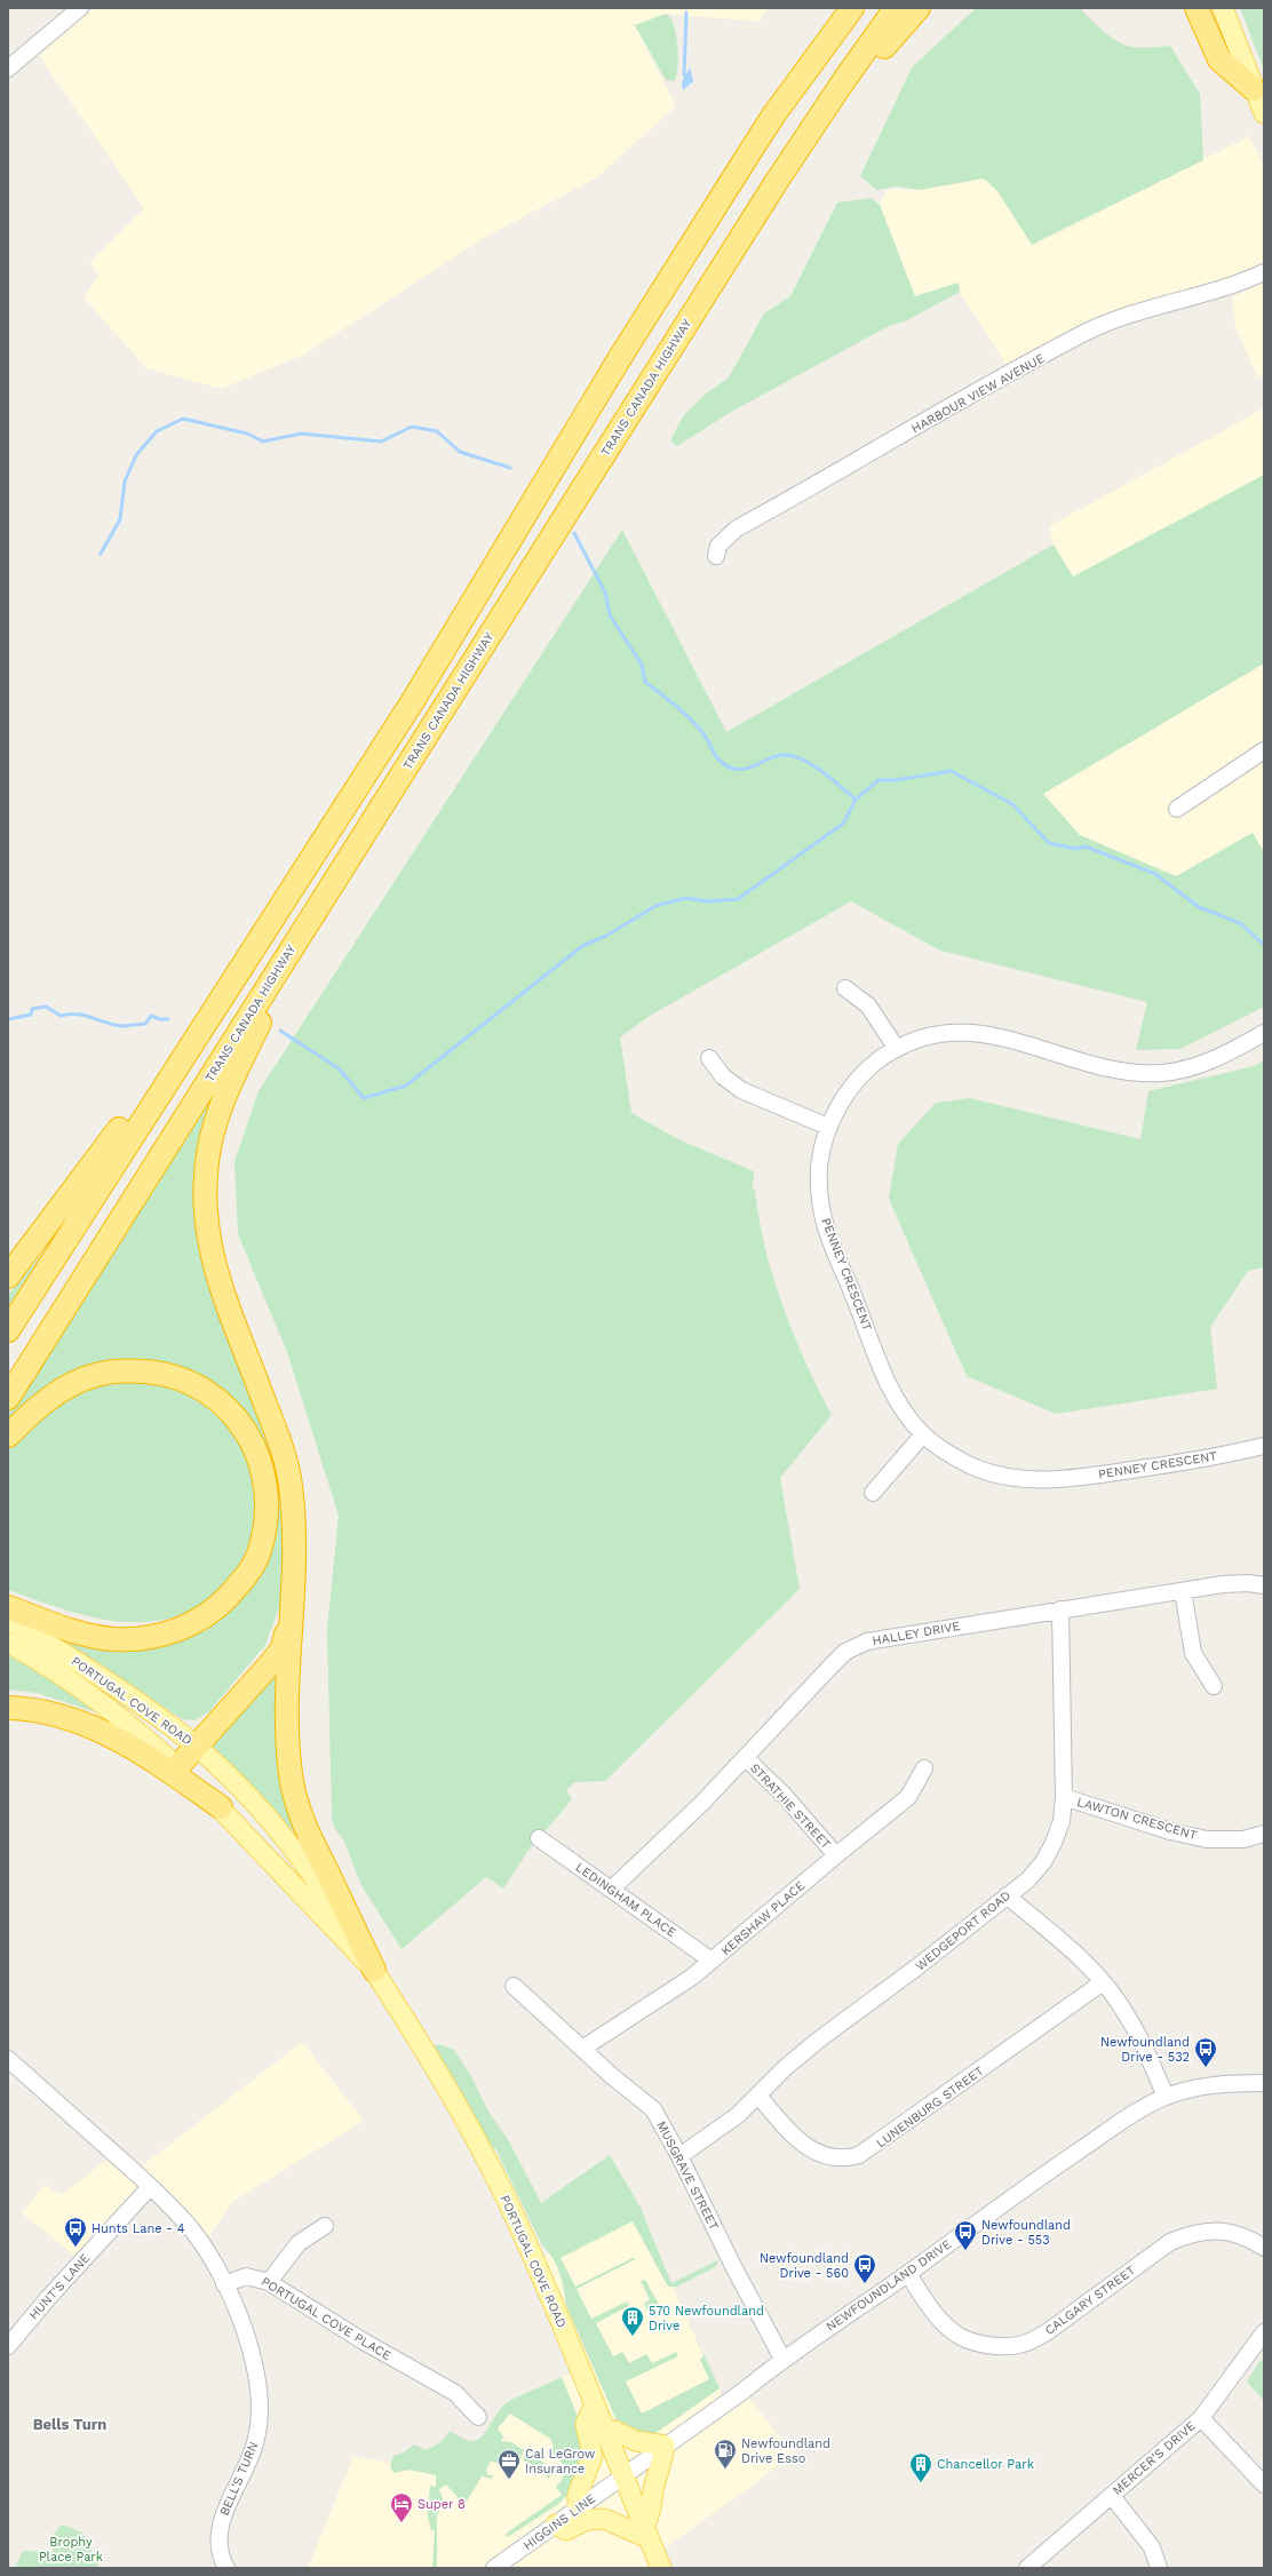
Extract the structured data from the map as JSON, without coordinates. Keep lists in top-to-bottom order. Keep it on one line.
{"streets":{"highway":["TRANS CANADA HIGHWAY"],"main road":["PORTUGAL COVE ROAD"],"street":["HARBOUR VIEW AVENUE","PENNEY CRESCENT","HALLEY DRIVE","STRATHIE STREET","LAWTON CRESCENT","LEDINGHAM PLACE","KERSHAW PLACE","WEDGEPORT ROAD","LUNENBURG STREET","MUSGRAVE STREET","NEWFOUNDLAND DRIVE","HUNT'S LANE","CALGARY STREET","PORTUGAL COVE PLACE","MERCER'S DRIVE","BELL'S TURN","HIGGINS LINE"]},"crossings":[["HALLEY DRIVE","STRATHIE STREET"],["HALLEY DRIVE","LEDINGHAM PLACE"],["HALLEY DRIVE","WEDGEPORT ROAD"],["PORTUGAL COVE ROAD","NEWFOUNDLAND DRIVE"],["PORTUGAL COVE ROAD","HIGGINS LINE"],["STRATHIE STREET","KERSHAW PLACE"],["LAWTON CRESCENT","WEDGEPORT ROAD"],["LEDINGHAM PLACE","KERSHAW PLACE"],["KERSHAW PLACE","MUSGRAVE STREET"],["WEDGEPORT ROAD","LUNENBURG STREET"],["WEDGEPORT ROAD","MUSGRAVE STREET"],["MUSGRAVE STREET","NEWFOUNDLAND DRIVE"],["NEWFOUNDLAND DRIVE","CALGARY STREET"],["NEWFOUNDLAND DRIVE","HIGGINS LINE"],["PORTUGAL COVE PLACE","BELL'S TURN"]],"districts":["Bells Turn"],"parks":["Brophy Place Park"],"places":{"bus stop":["Newfoundland Drive - 532","Hunts Lane - 4","Newfoundland Drive - 553","Newfoundland Drive - 560"],"building":["570 Newfoundland Drive","Chancellor Park"],"fuel station":["Newfoundland Drive Esso"],"office":["Cal LeGrow Insurance"],"hotel":["Super 8"]}}
